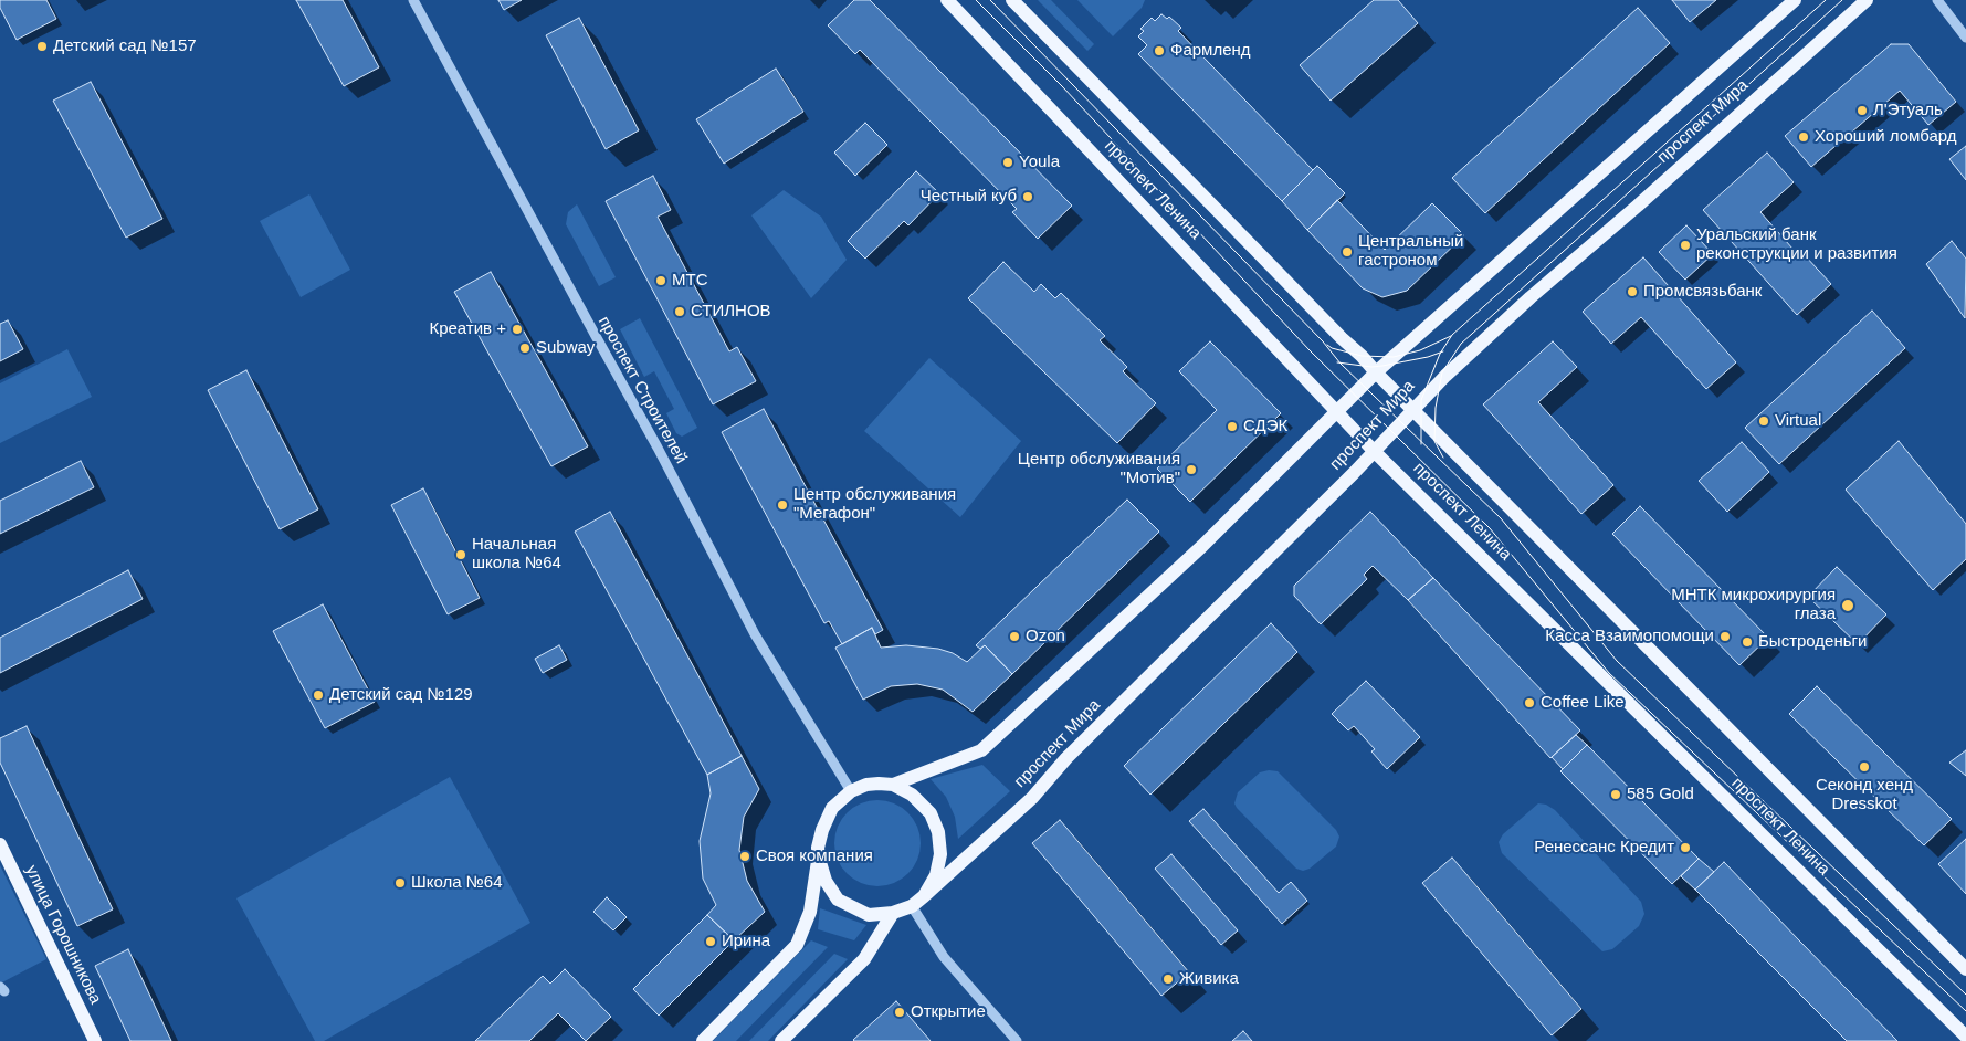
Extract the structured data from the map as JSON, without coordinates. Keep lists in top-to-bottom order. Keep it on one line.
{"streets":{"main road":["проспект Мира","проспект Ленина","улица Горошникова"],"street":["проспект Строителей"]},"crossings":[["проспект Мира","проспект Ленина"],["проспект Мира","проспект Строителей"]],"places":["Детский сад №157","Фармленд","Л'Этуаль","Хороший ломбард","Youla","Честный куб","Уральский банк реконструкции и развития","Центральный гастроном","МТС","Промсвязьбанк","СТИЛНОВ","Креатив +","Subway","Virtual","СДЭК","Центр обслуживания \"Мотив\"","Центр обслуживания \"Мегафон\"","Начальная школа №64","МНТК микрохирургия глаза","Ozon","Касса Взаимопомощи","Быстроденьги","Детский сад №129","Coffee Like","Секонд хенд Dresskot","585 Gold","Ренессанс Кредит","Своя компания","Школа №64","Ирина","Живика","Открытие"]}
